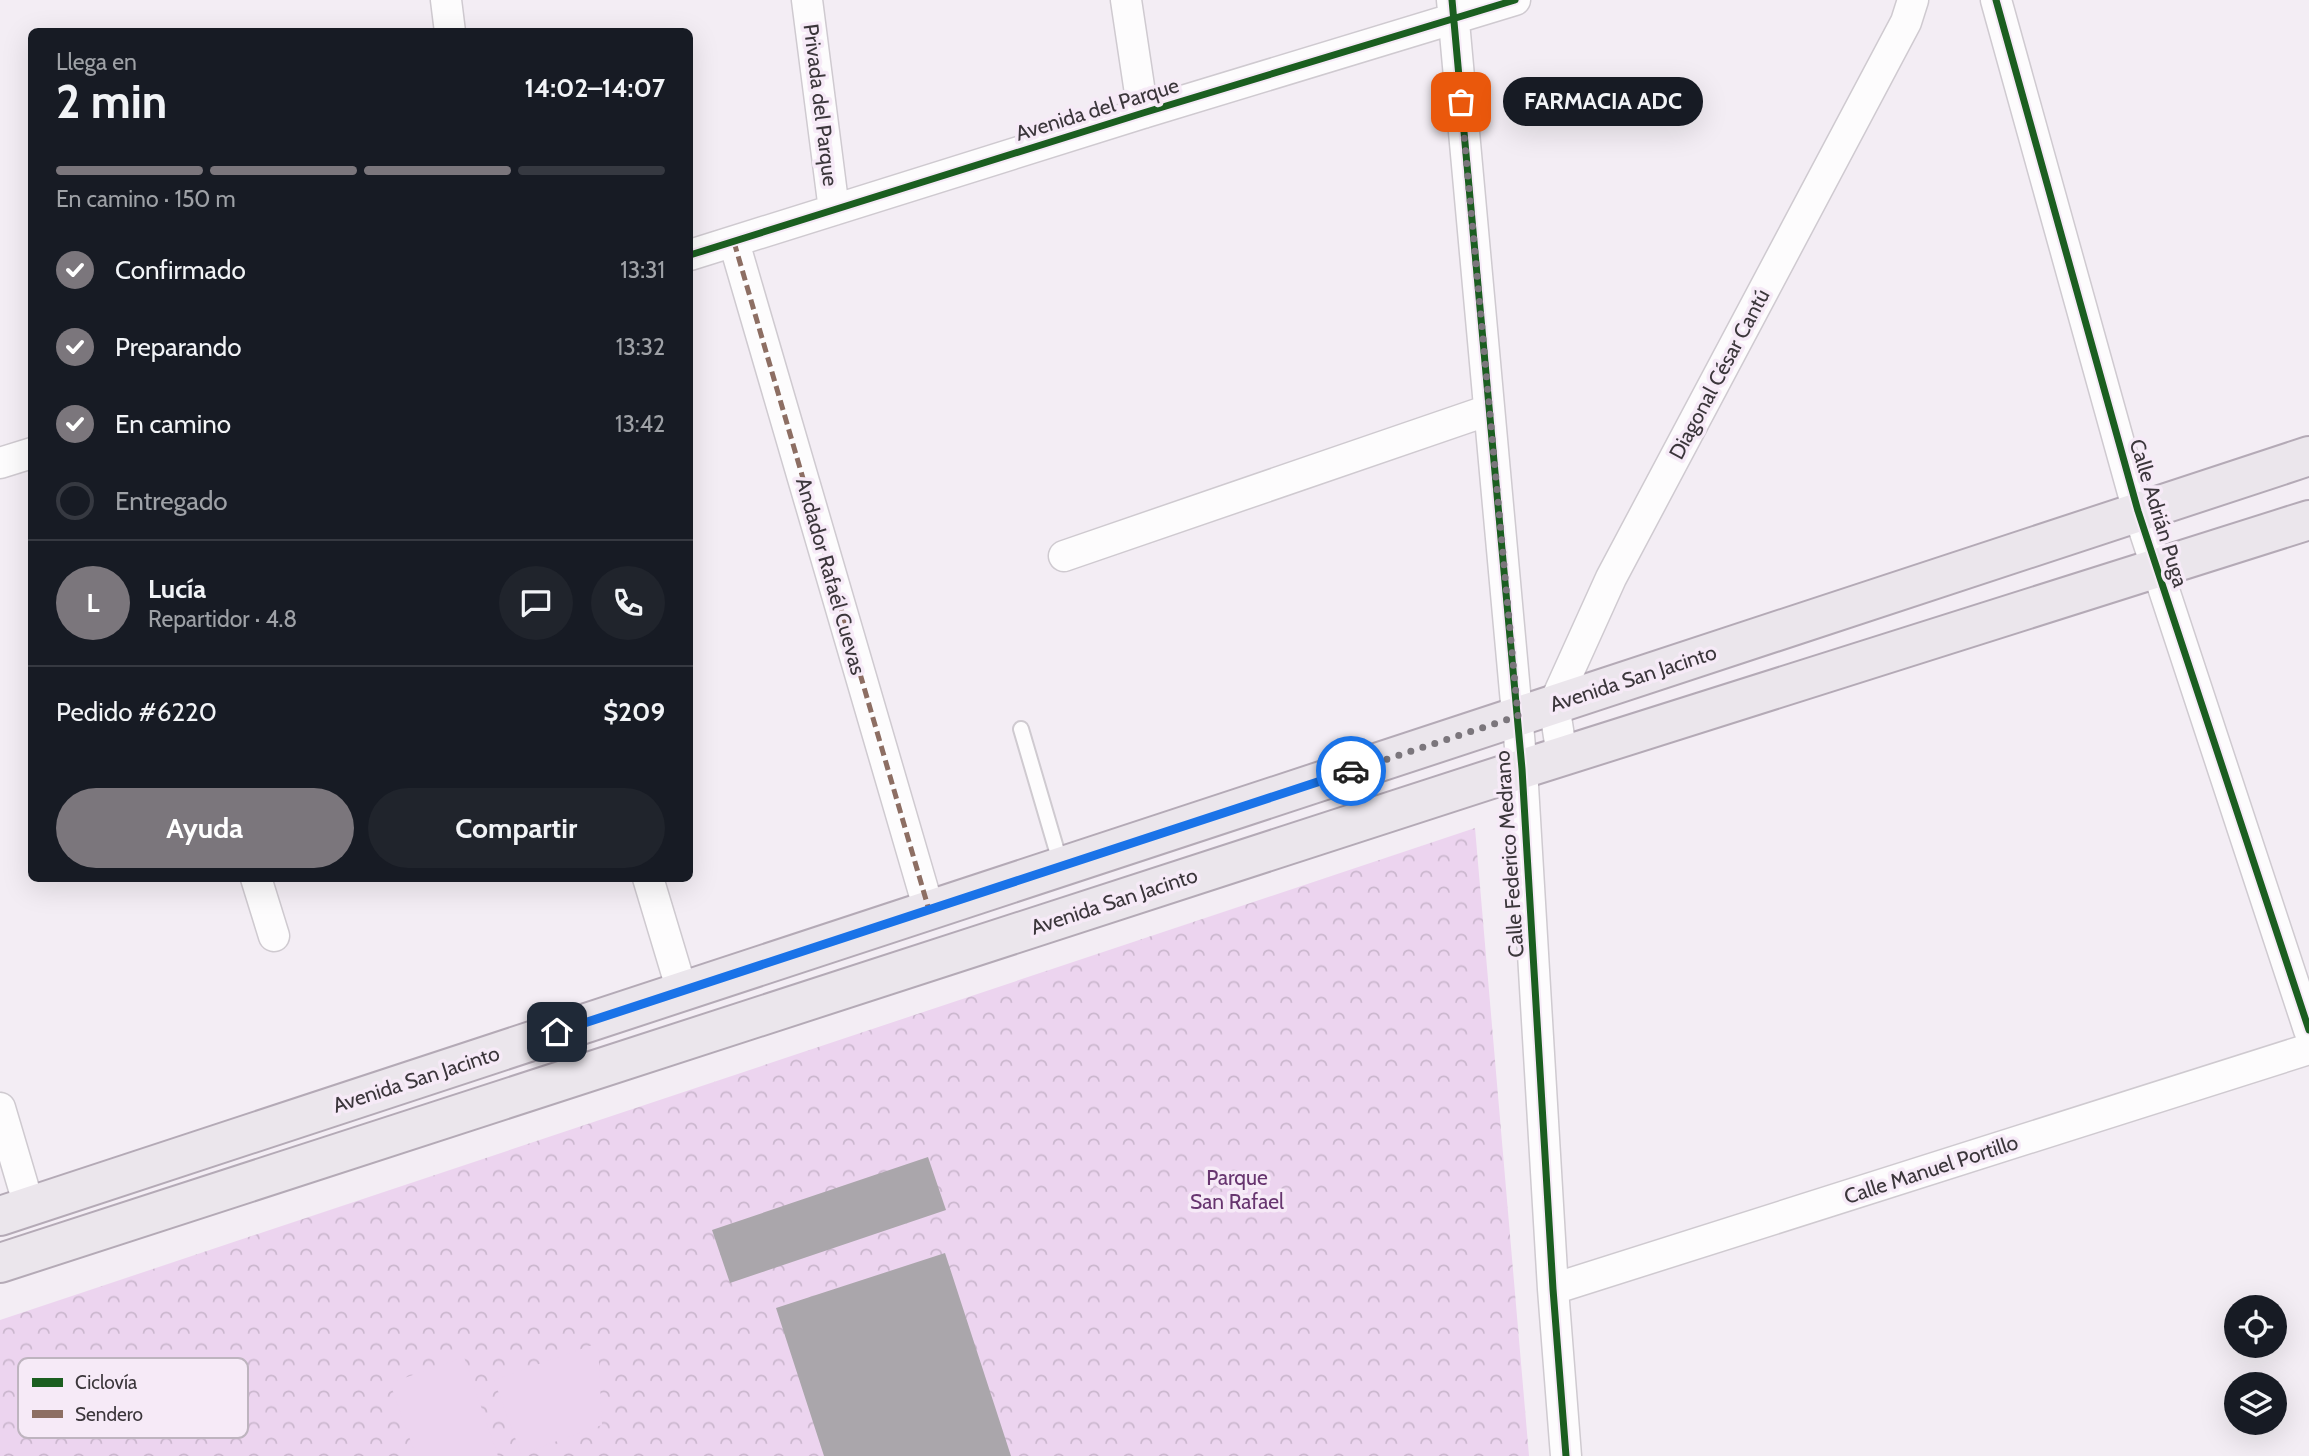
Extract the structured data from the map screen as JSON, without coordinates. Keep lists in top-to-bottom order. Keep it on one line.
{"streets":{"main road":["Avenida San Jacinto"],"street":["Privada del Parque","Avenida del Parque","Diagonal César Cantú","Calle Adrián Puga","Andador Rafaél Cuevas","Calle Federico Medrano","Calle Manuel Portillo"]},"crossings":[["Privada del Parque","Avenida del Parque"],["Avenida del Parque","Andador Rafaél Cuevas"],["Avenida del Parque","Calle Federico Medrano"],["Diagonal César Cantú","Avenida San Jacinto"],["Calle Adrián Puga","Avenida San Jacinto"],["Andador Rafaél Cuevas","Avenida San Jacinto"],["Avenida San Jacinto","Calle Federico Medrano"],["Calle Federico Medrano","Calle Manuel Portillo"]],"parks":["Parque San Rafael"],"places":["FARMACIA ADC"],"legend":["Ciclovía","Sendero"],"page":{"heading":["2 min","Llega en","14:02–14:07"],"panel":["Lucía","Repartidor · 4.8","Pedido #6220","$209"],"bubble":"FARMACIA ADC","bar":"En camino · 150 m","list":[["Confirmado","13:31"],["Preparando","13:32"],["En camino","13:42"],"Entregado"],"round":"L","buttons":["Ayuda","Compartir"]}}
